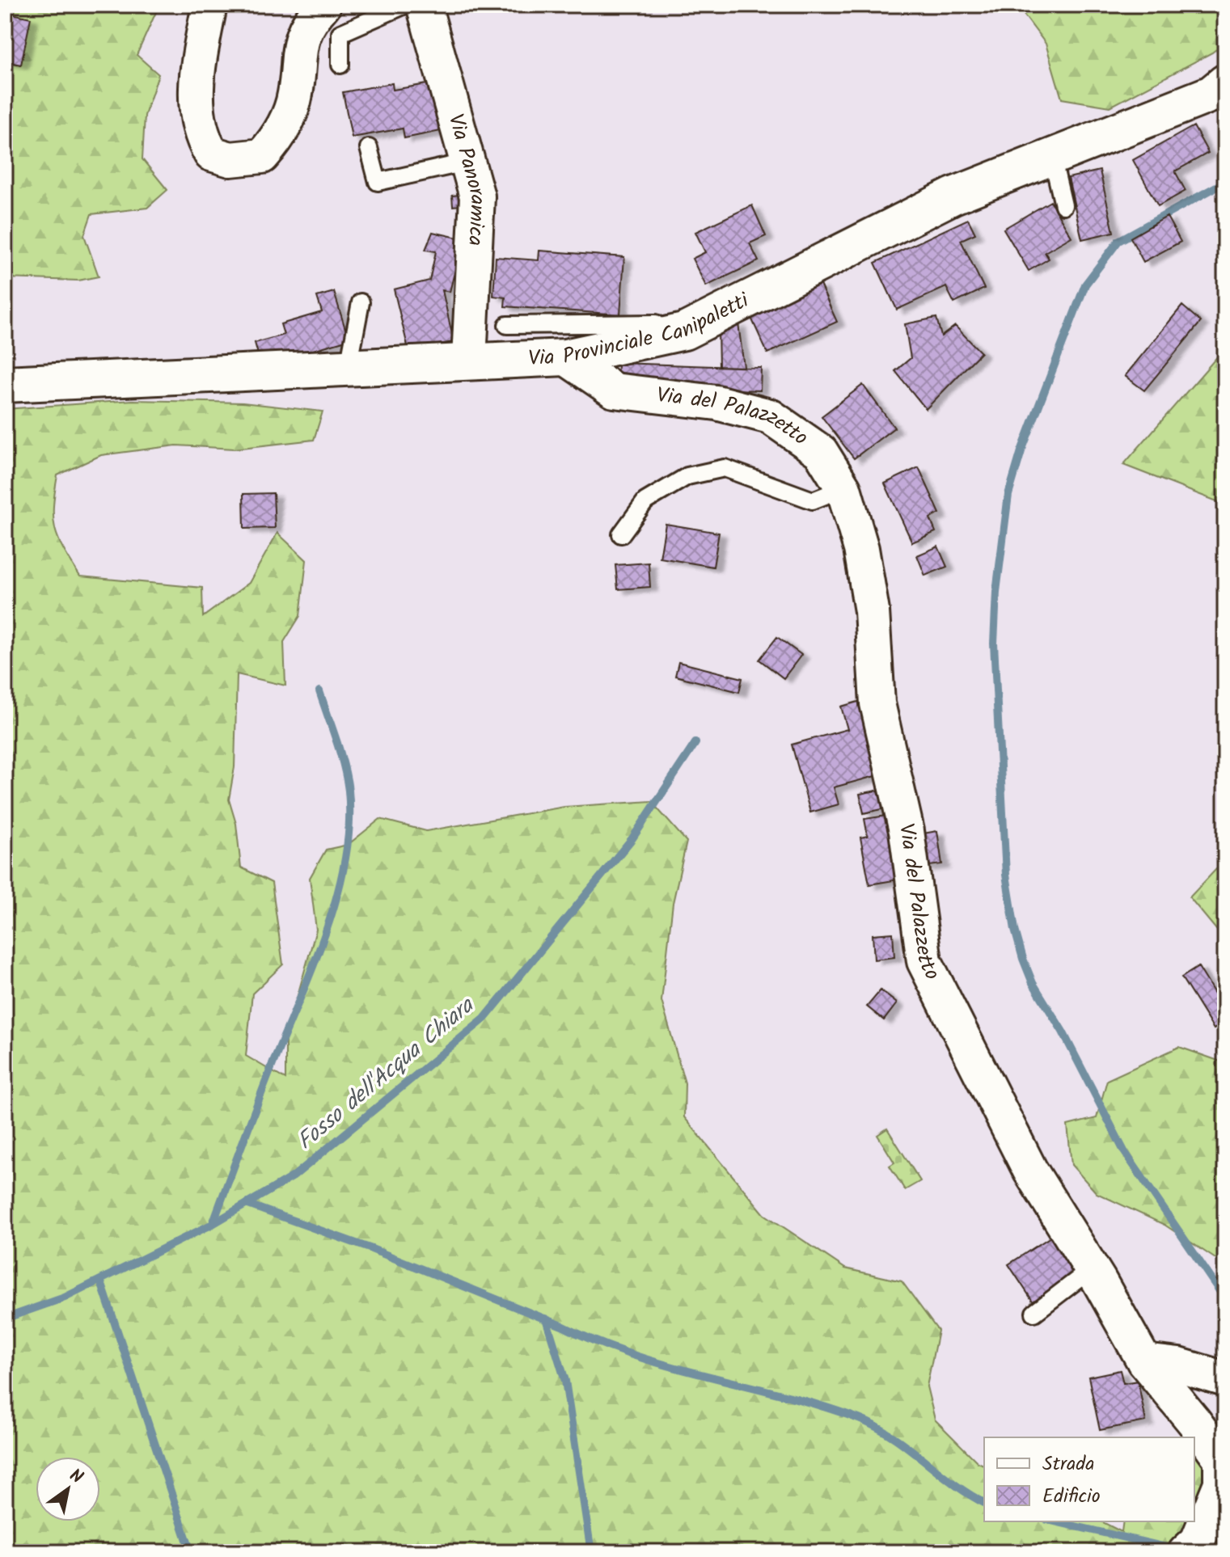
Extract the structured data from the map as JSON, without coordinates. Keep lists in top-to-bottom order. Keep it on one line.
{"streets":{"main road":["Via Provinciale Canipaletti"],"street":["Via Panoramica","Via del Palazzetto"]},"crossings":[["Via Panoramica","Via Provinciale Canipaletti"],["Via Provinciale Canipaletti","Via del Palazzetto"]],"water":["Fosso dell'Acqua Chiara"],"legend":["Strada","Edificio"],"north":"top right"}
